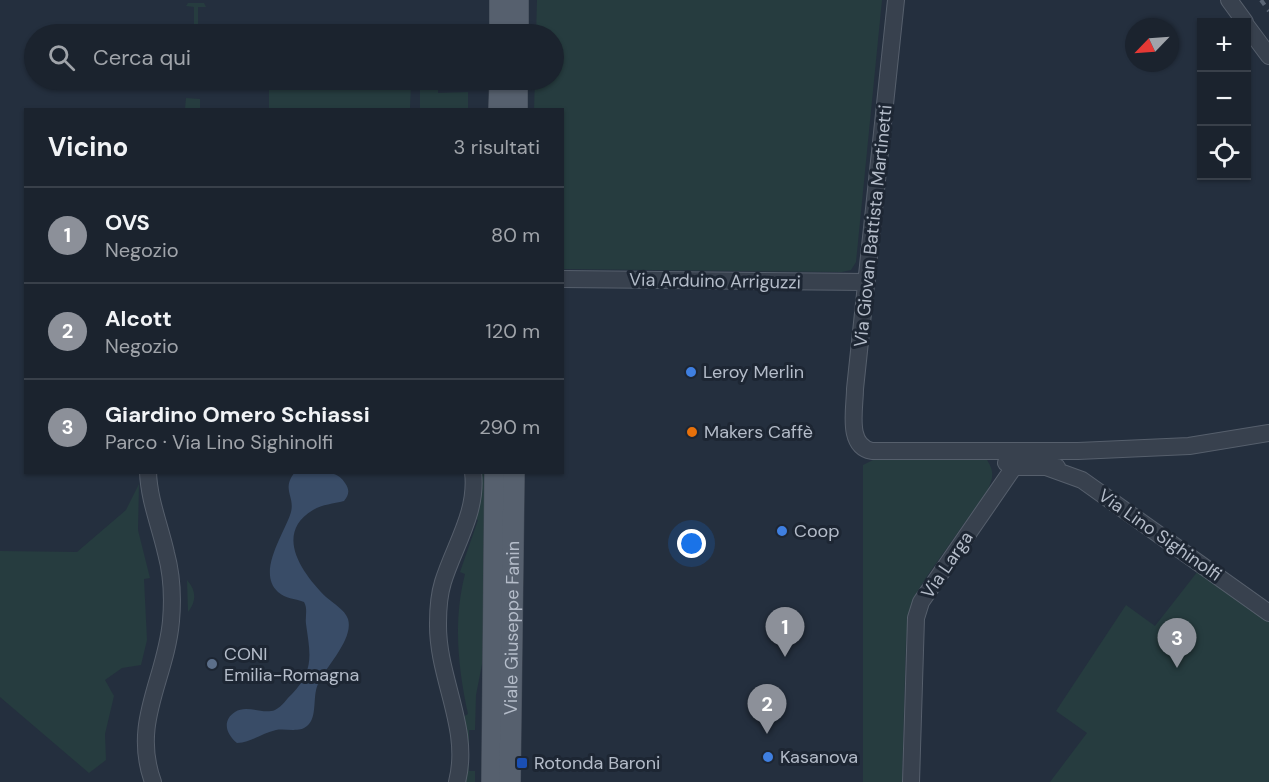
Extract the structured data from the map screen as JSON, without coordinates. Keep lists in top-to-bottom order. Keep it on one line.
{"streets":{"main road":["Viale Giuseppe Fanin"],"street":["Via Giovan Battista Martinetti","Via Arduino Arriguzzi","Via Lino Sighinolfi","Via Larga"]},"crossings":[["Via Giovan Battista Martinetti","Via Arduino Arriguzzi"]],"places":{"other":["Leroy Merlin","Makers Caffè","Coop","CONI Emilia-Romagna","Kasanova"],"transit":["Rotonda Baroni"]},"north":"bottom left","page":{"map_buttons":["+","−"],"search":"Cerca qui","heading":["Vicino","3 risultati"],"list":[{"mark":"1","name":"OVS","note":"Negozio","value":"80 m"},{"mark":"2","name":"Alcott","note":"Negozio","value":"120 m"},{"mark":"3","name":"Giardino Omero Schiassi","note":"Parco · Via Lino Sighinolfi","value":"290 m"}],"pins":["1","3","2"]}}
